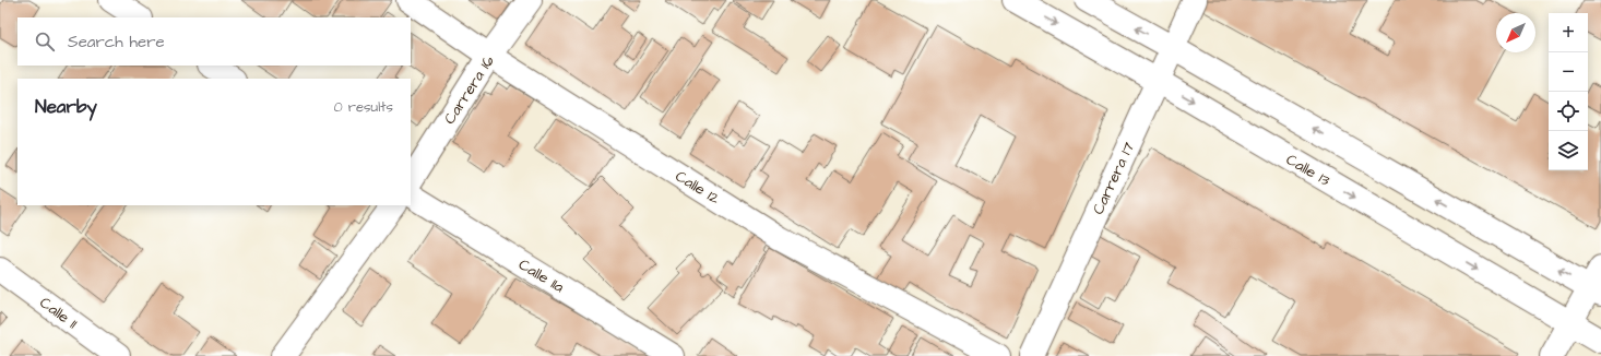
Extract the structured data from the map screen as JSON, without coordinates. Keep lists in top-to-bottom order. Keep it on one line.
{"streets":{"main road":["Carrera 16","Calle 13","Carrera 17","Calle 12","Calle 11a","Calle 11"]},"crossings":[["Carrera 16","Calle 12"],["Calle 13","Carrera 17"]],"north":"bottom left","page":{"map_buttons":["+","−"],"search":"Search here","heading":["Nearby","0 results"]}}
